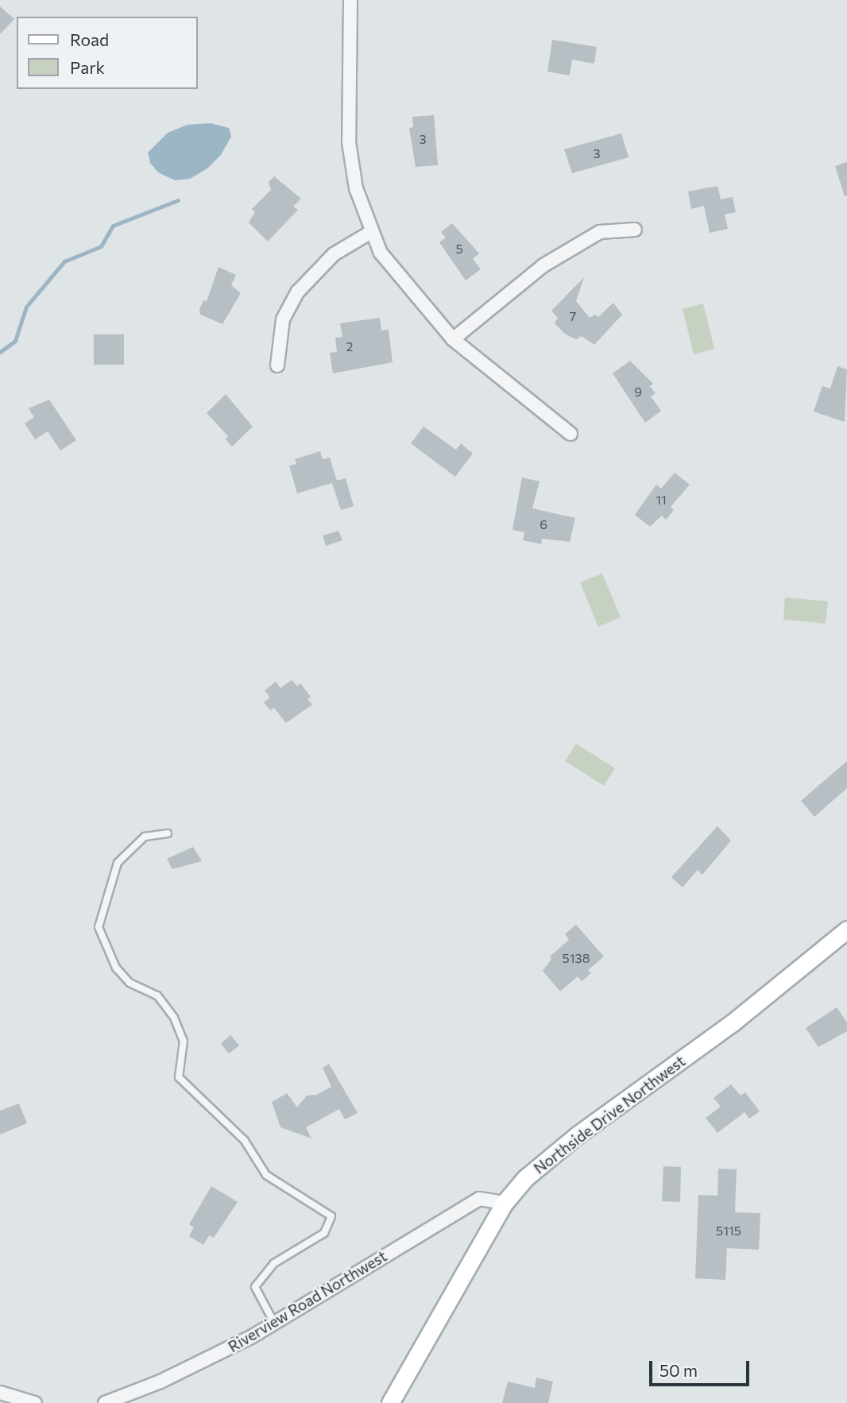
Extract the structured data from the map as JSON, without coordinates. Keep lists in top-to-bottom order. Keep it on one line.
{"streets":{"main road":["Northside Drive Northwest"],"street":["Riverview Road Northwest"]},"crossings":[["Northside Drive Northwest","Riverview Road Northwest"]],"house_numbers":["3","3","5","7","2","9","11","6","5138","5115"],"legend":["Road","Park"],"scale_bar":"50 m"}
